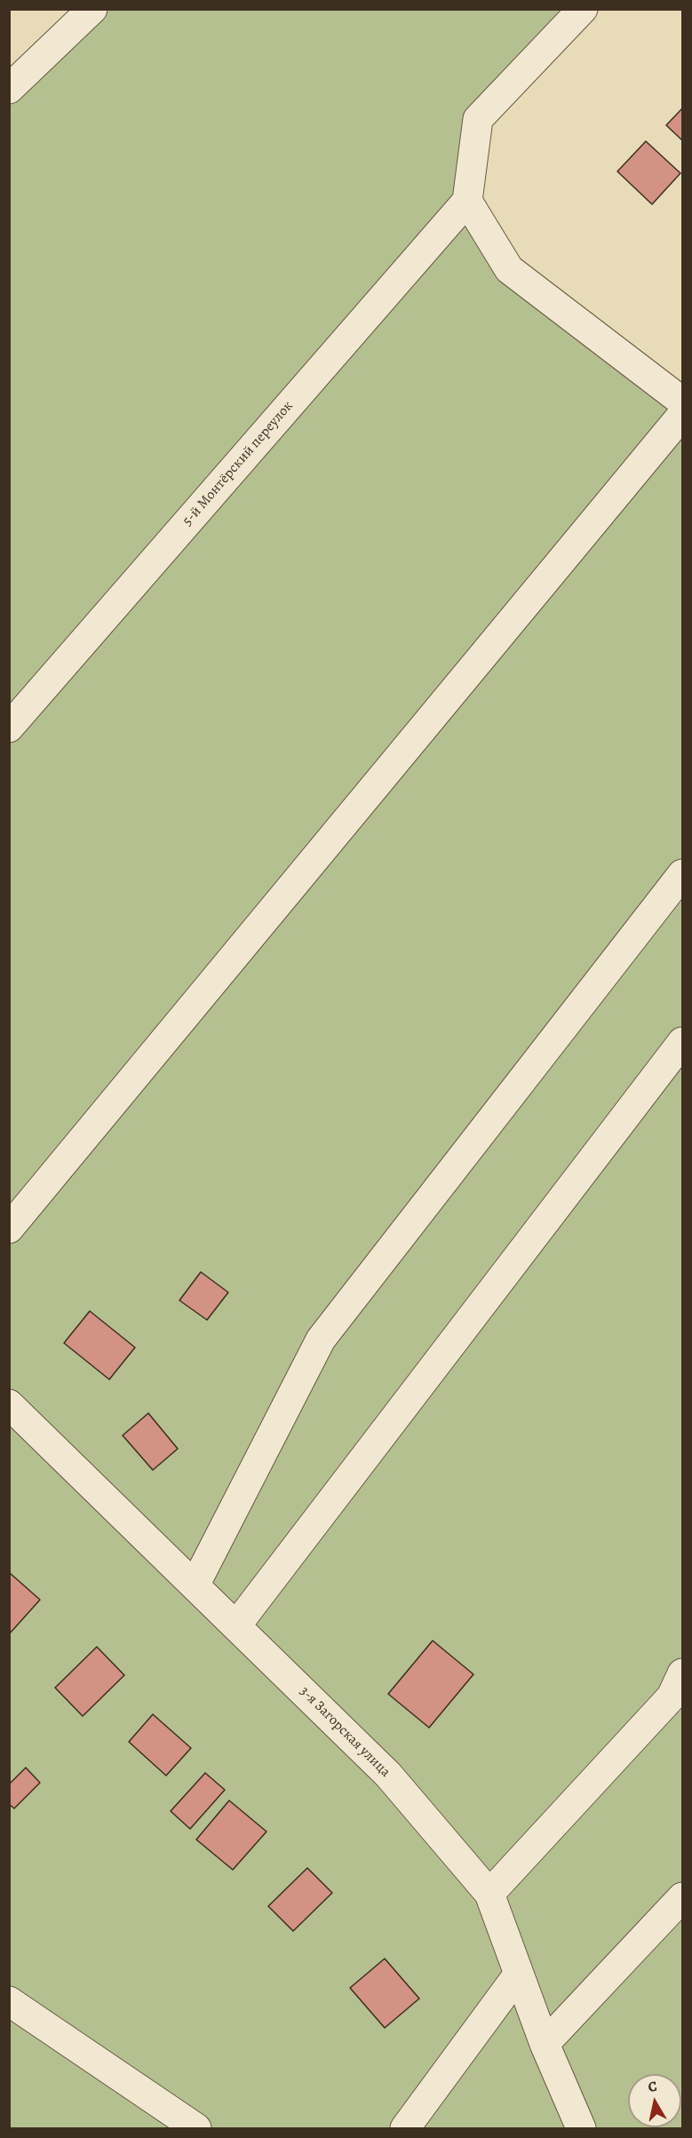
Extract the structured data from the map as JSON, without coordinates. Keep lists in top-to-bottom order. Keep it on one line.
{"streets":{"street":["5-й Монтёрский переулок","3-я Загорская улица"]},"north":"top"}
